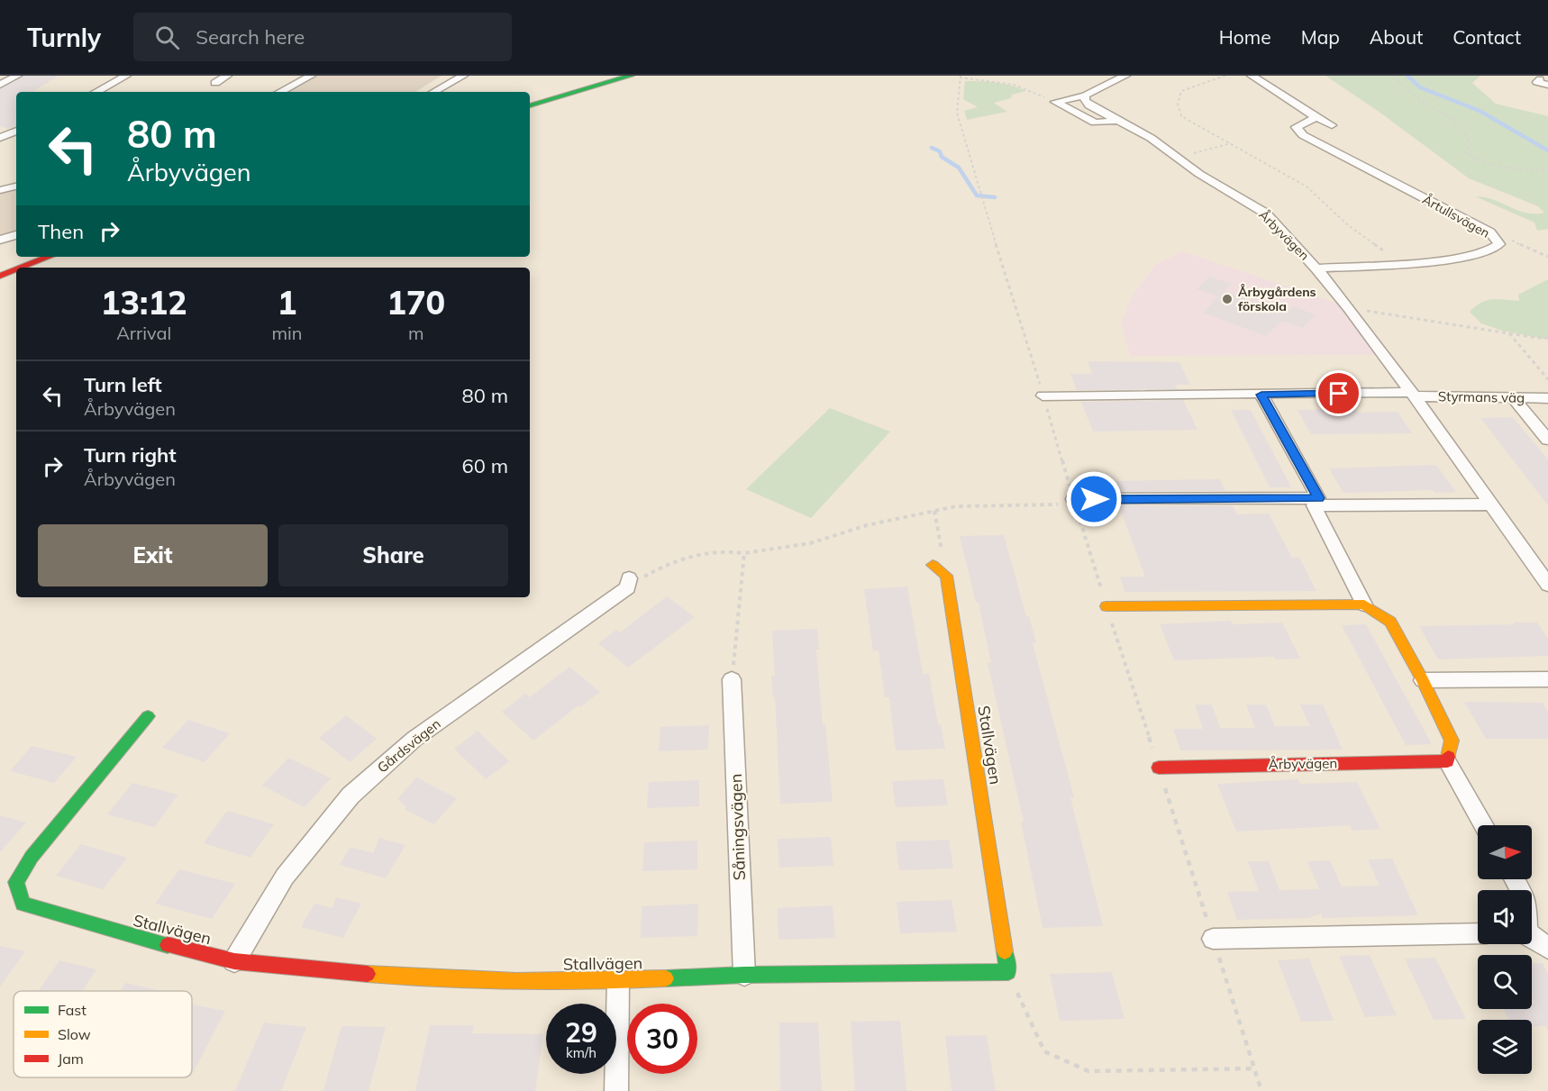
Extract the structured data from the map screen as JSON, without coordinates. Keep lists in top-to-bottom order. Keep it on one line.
{"streets":{"main road":["Årbyvägen","Stallvägen"],"street":["Årtullsvägen","Styrmans väg","Gårdsvägen","Såningsvägen"]},"crossings":[["Årtullsvägen","Årbyvägen"],["Årbyvägen","Styrmans väg"],["Stallvägen","Gårdsvägen"],["Stallvägen","Såningsvägen"]],"places":["Årbygårdens förskola"],"legend":["Fast","Slow","Jam"],"north":"right","page":{"header":"Turnly","search":"Search here","nav":["Home","Map","About","Contact"],"turn":["80 m","Årbyvägen"],"then":"Then","eta":["13:12","Arrival","1","min","170","m"],"list":[{"name":"Turn left","note":"Årbyvägen","value":"80 m"},{"name":"Turn right","note":"Årbyvägen","value":"60 m"}],"buttons":["Exit","Share"],"speed":"29 km/h","limit":"30"}}
